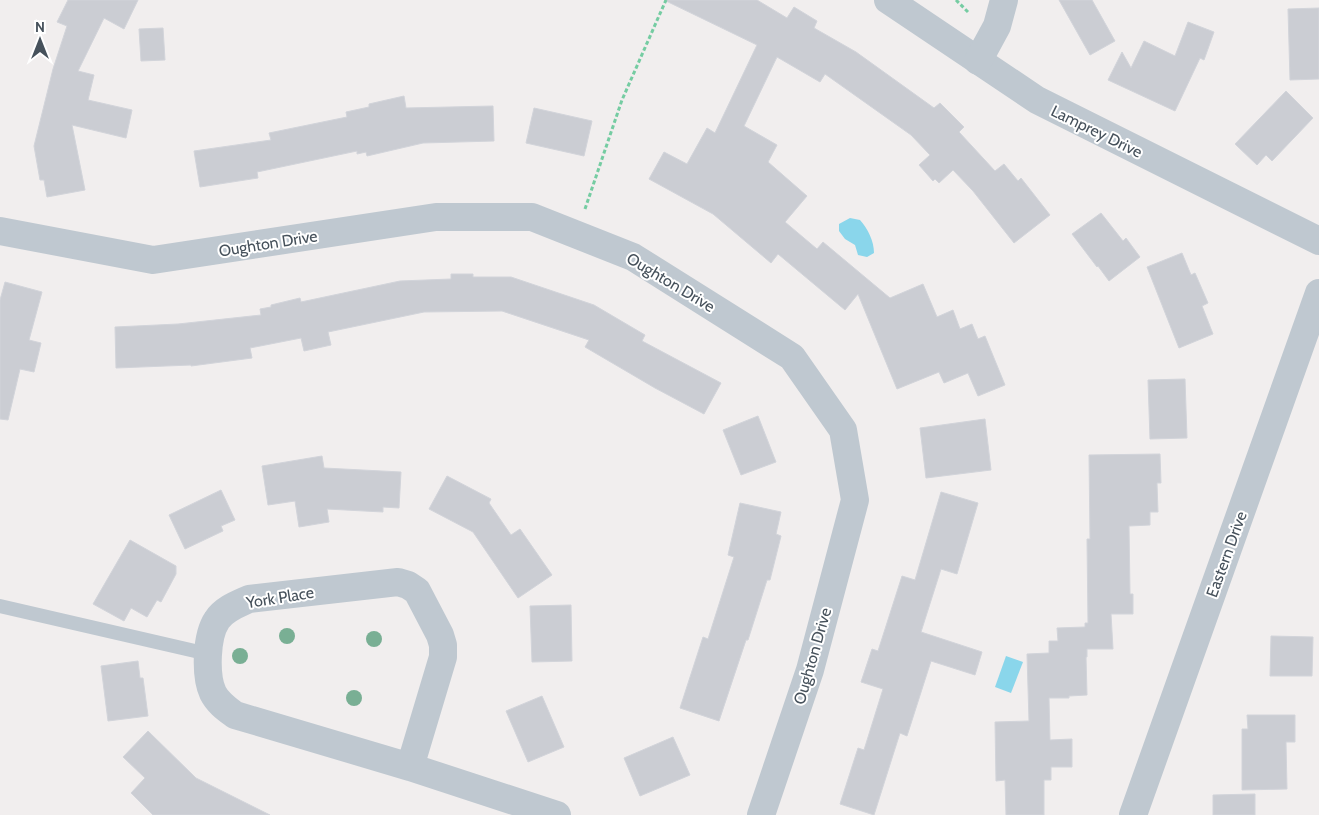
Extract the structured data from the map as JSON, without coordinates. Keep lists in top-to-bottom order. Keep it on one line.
{"streets":{"street":["Lamprey Drive","Oughton Drive","Eastern Drive","York Place"]},"north":"top"}
